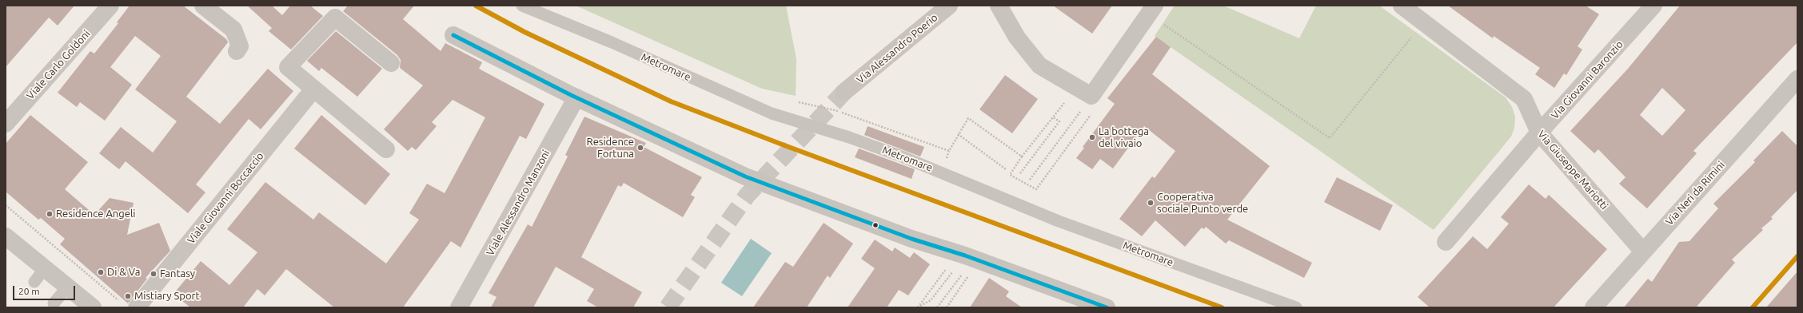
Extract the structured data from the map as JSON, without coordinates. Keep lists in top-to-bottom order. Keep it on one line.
{"streets":{"street":["Via Alessandro Poerio","Viale Carlo Goldoni","Via Giovanni Baronzio","Via Giuseppe Mariotti","Via Neri da Rimini","Viale Giovanni Boccaccio","Viale Alessandro Manzoni"],"lane":["Metromare"]},"crossings":[["Via Giovanni Baronzio","Via Giuseppe Mariotti"],["Via Giuseppe Mariotti","Via Neri da Rimini"]],"places":["La bottega del vivaio","Residence Fortuna","Cooperativa sociale Punto verde","Residence Angeli","Di & Va","Fantasy","Mistiary Sport"],"scale_bar":"20 m"}
